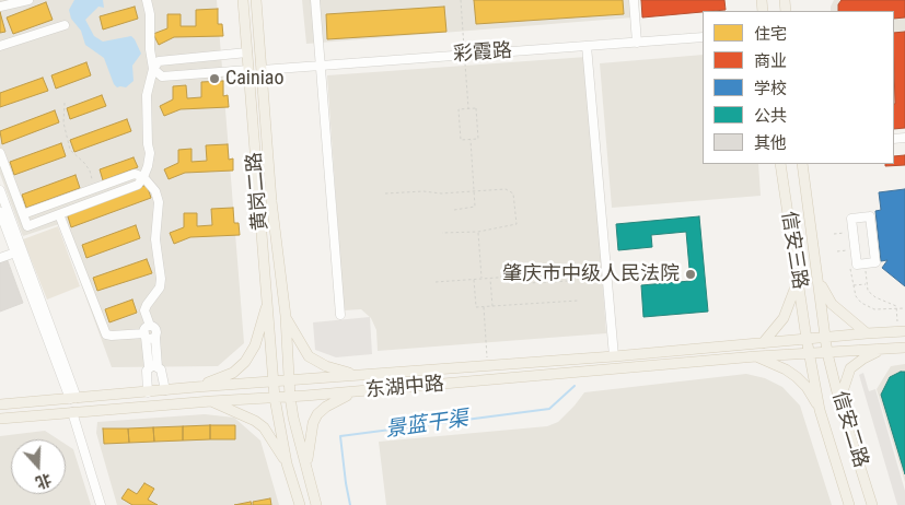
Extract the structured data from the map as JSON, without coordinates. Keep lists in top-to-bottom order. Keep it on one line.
{"streets":{"main road":["黄岗二路","信安三路","东湖中路","信安二路"],"street":["彩霞路"]},"crossings":[["彩霞路","黄岗二路"],["黄岗二路","东湖中路"],["信安三路","东湖中路"],["信安三路","信安二路"],["东湖中路","信安二路"]],"water":["景蓝干渠"],"places":["Cainiao","肇庆市中级人民法院"],"legend":["住宅","商业","学校","公共","其他"],"north":"bottom"}
